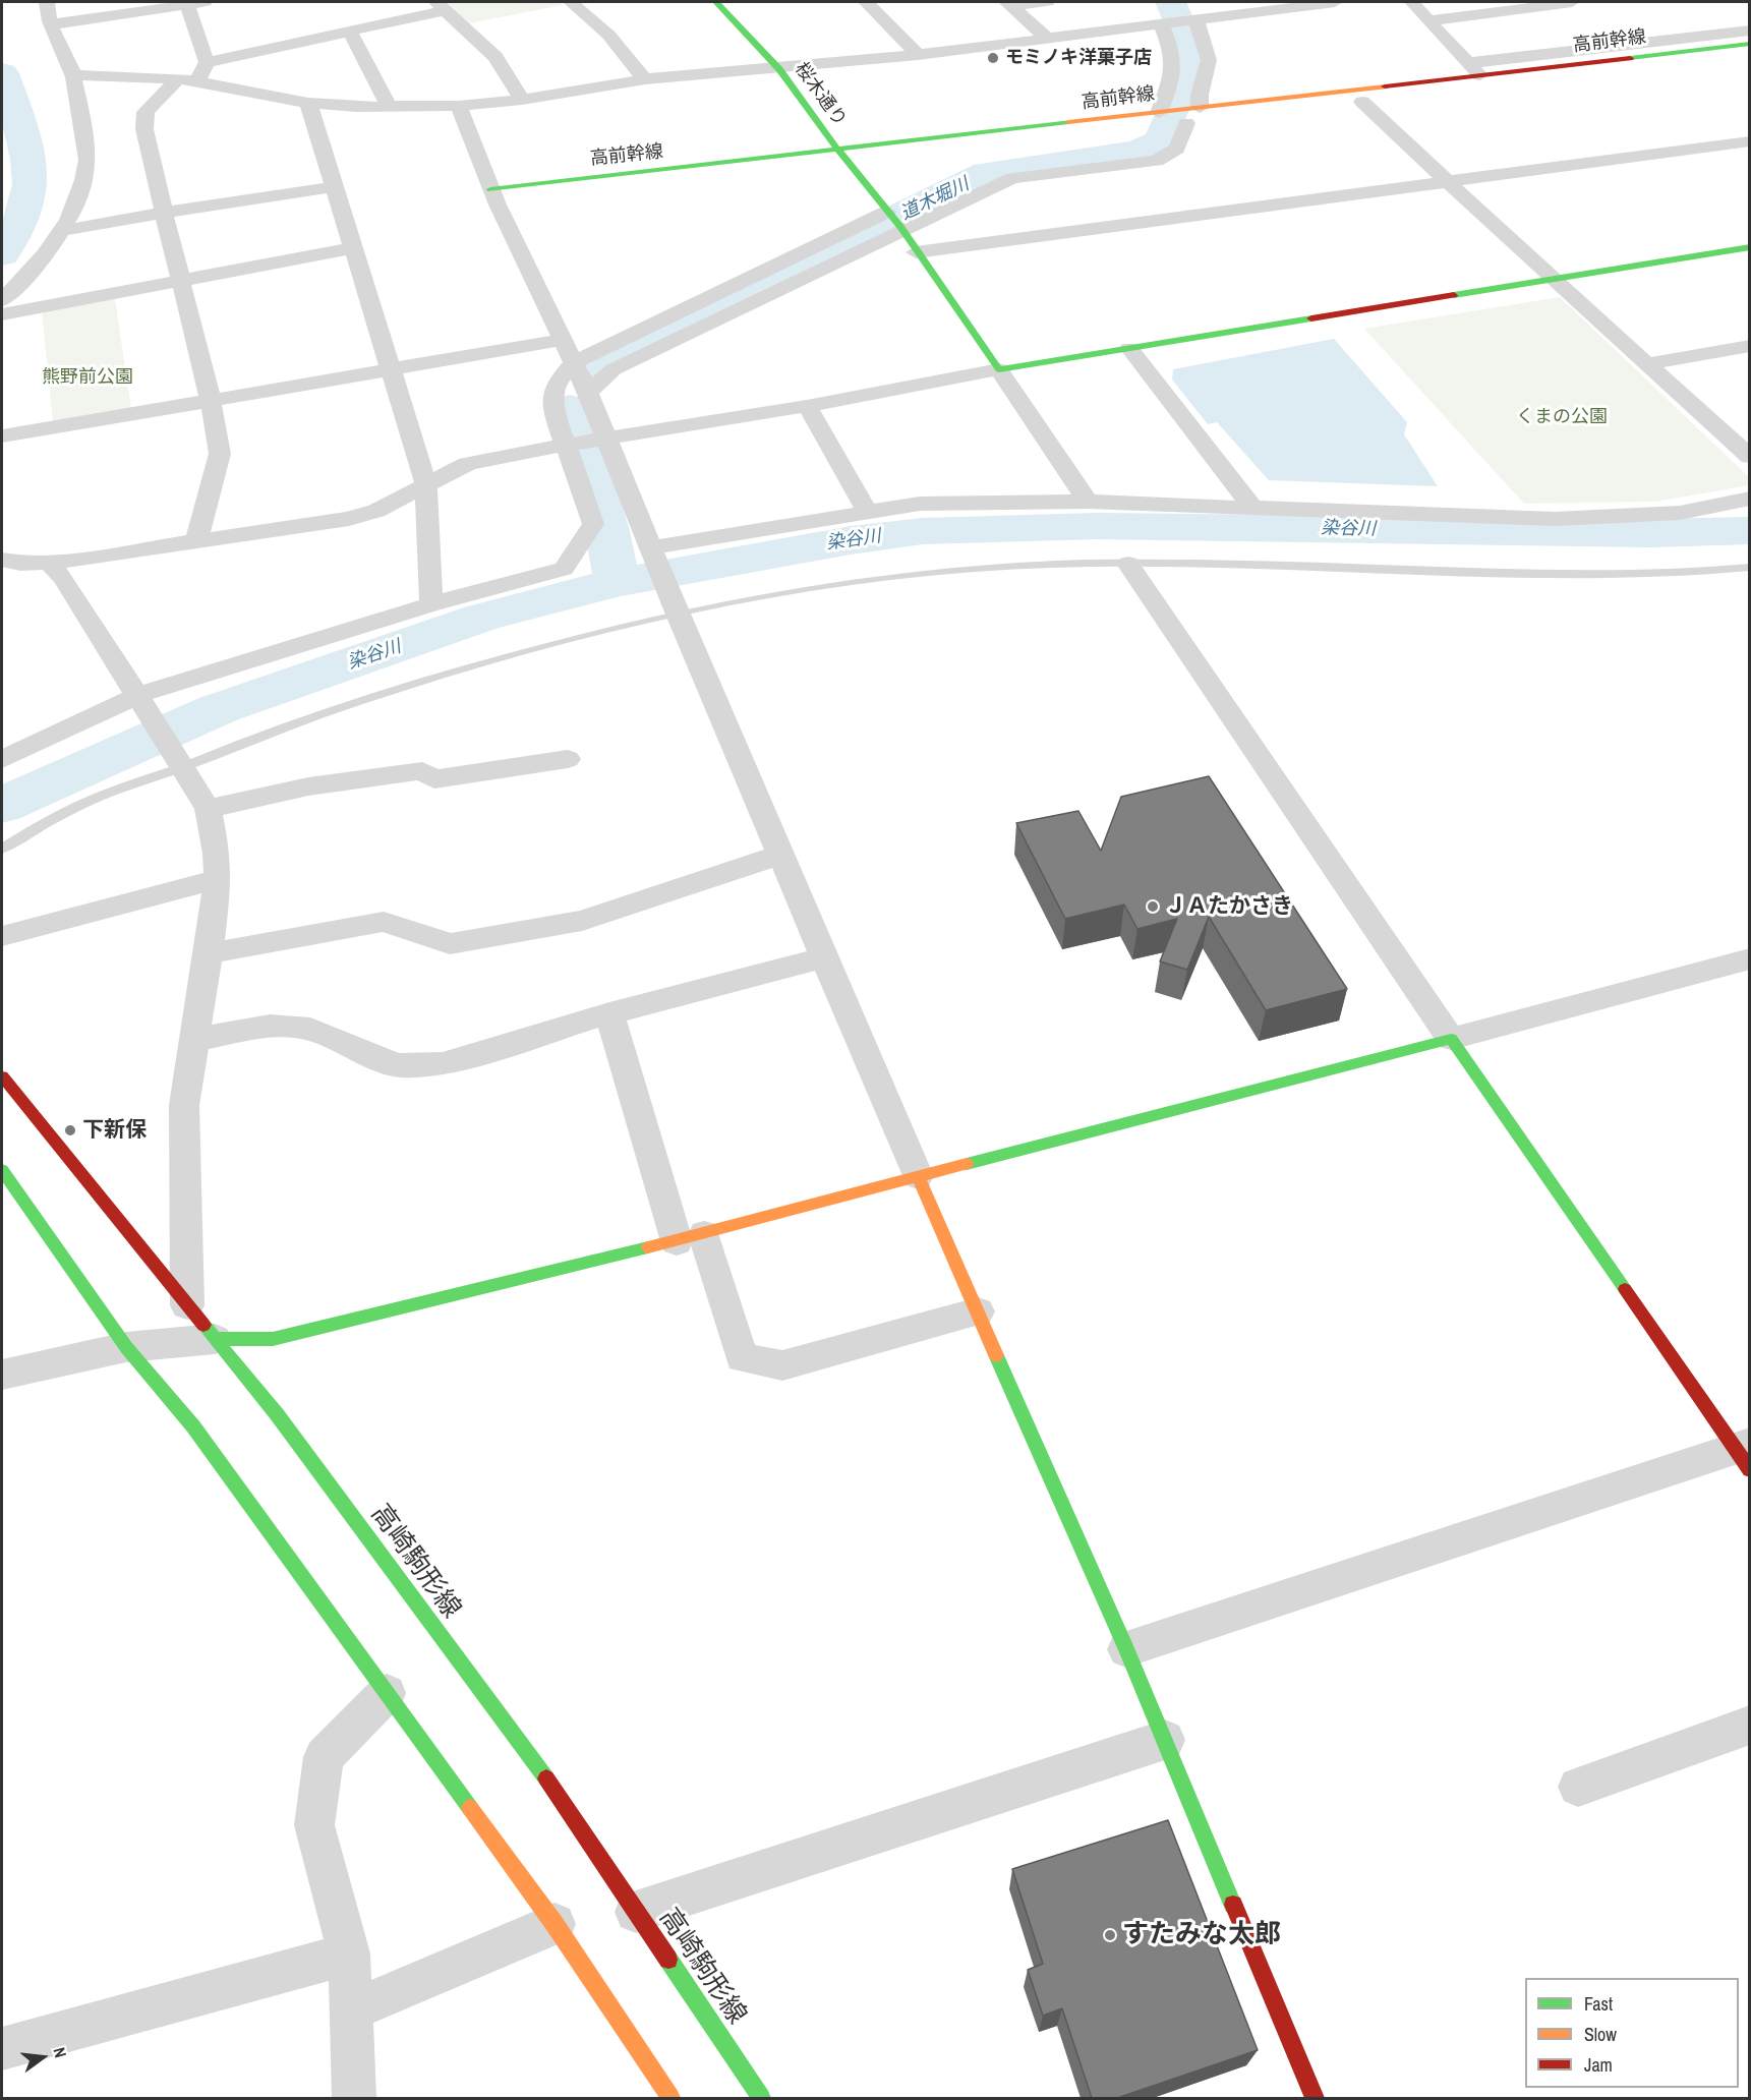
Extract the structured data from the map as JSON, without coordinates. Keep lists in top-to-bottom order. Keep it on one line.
{"streets":{"street":["高前幹線","桜木通り","高崎駒形線"]},"crossings":[["高前幹線","桜木通り"]],"water":["道木堀川","染谷川"],"parks":["熊野前公園","くまの公園"],"places":["モミノキ洋菓子店","ＪＡたかさき","下新保","すたみな太郎"],"legend":["Fast","Slow","Jam"],"north":"right"}
